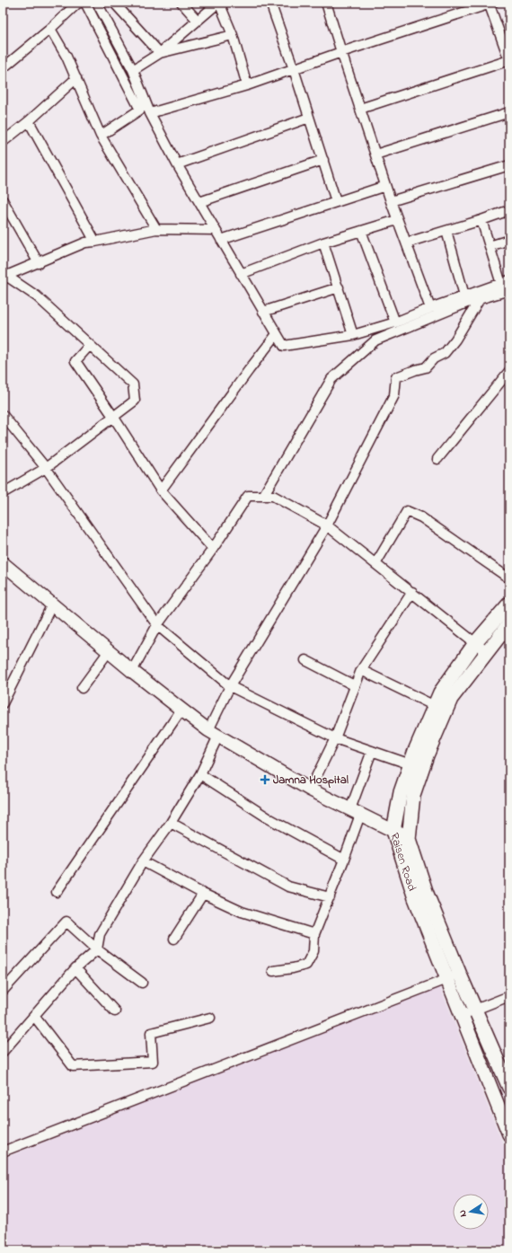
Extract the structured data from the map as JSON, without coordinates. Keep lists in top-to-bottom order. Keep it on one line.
{"streets":{"main road":["Raisen Road"]},"places":{"health":["Jamna Hospital"]},"north":"left"}
